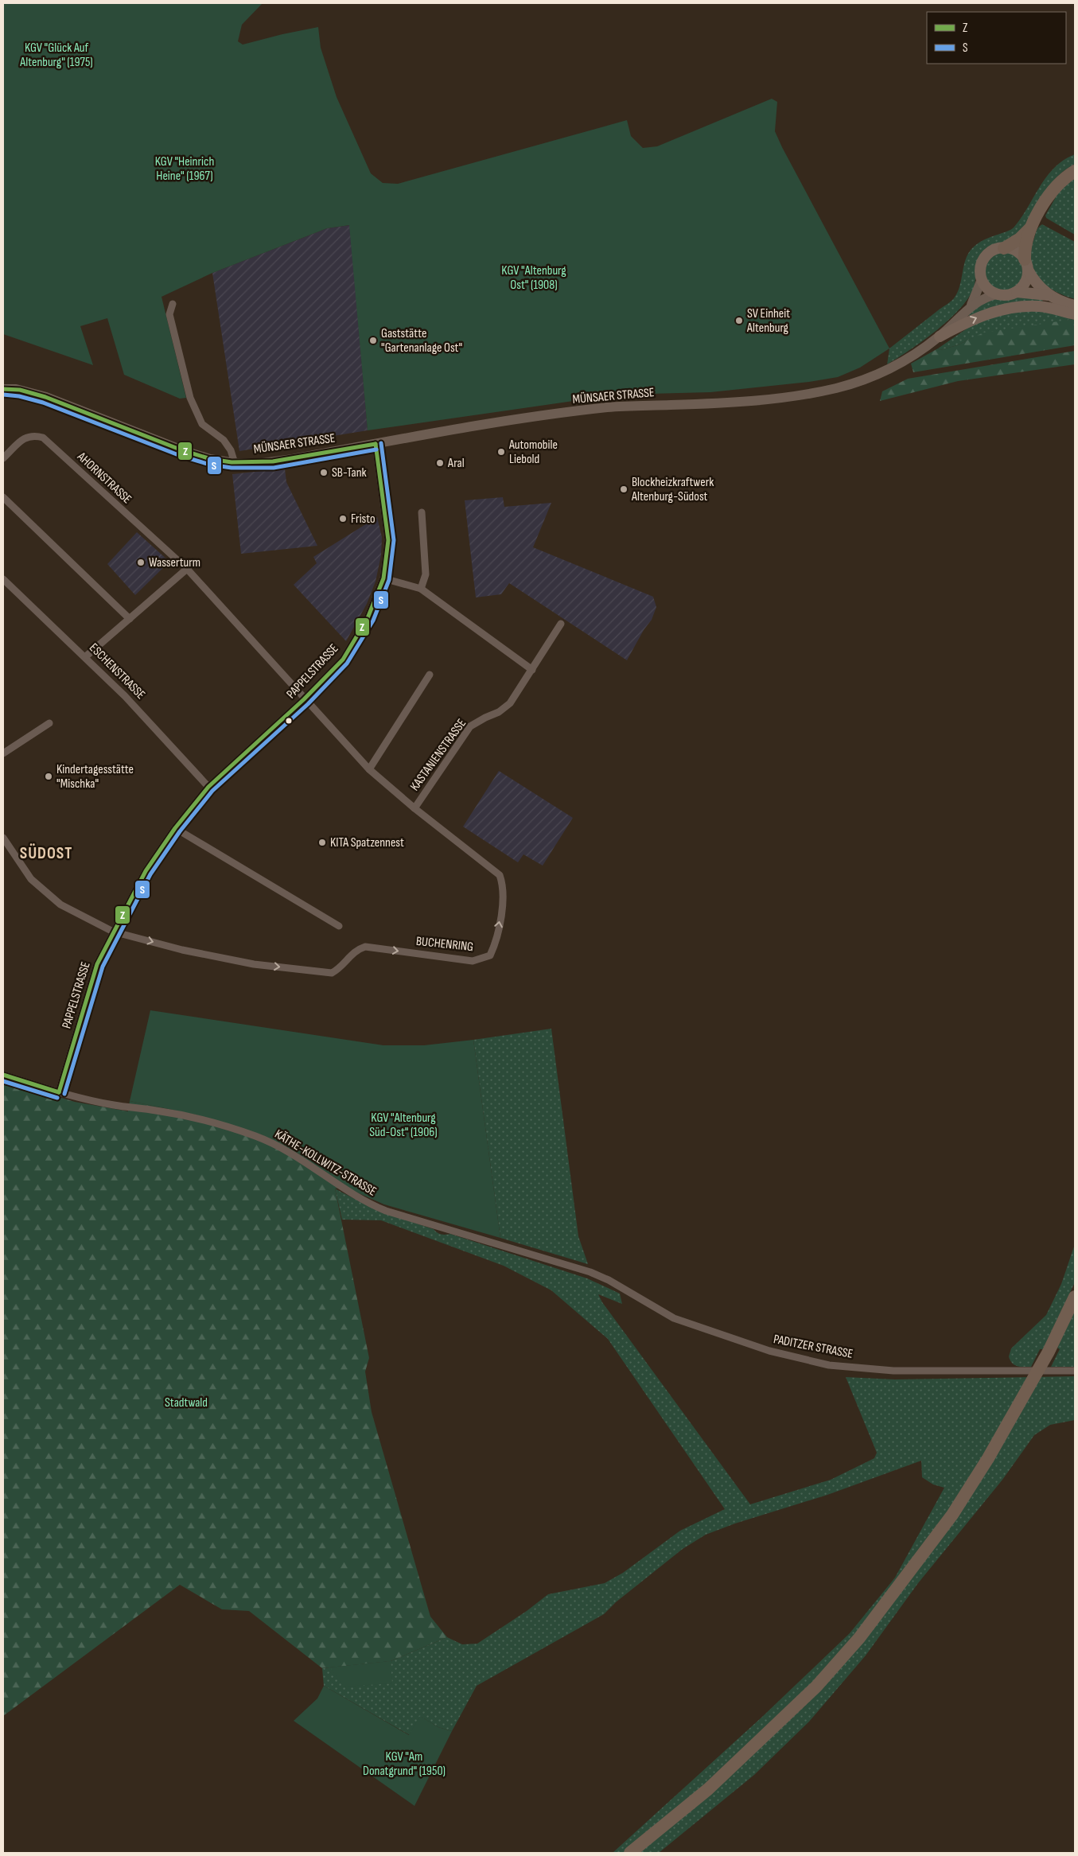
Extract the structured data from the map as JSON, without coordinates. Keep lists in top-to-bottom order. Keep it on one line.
{"streets":{"street":["MÜNSAER STRASSE","AHORNSTRASSE","ESCHENSTRASSE","PAPPELSTRASSE","KASTANIENSTRASSE","BUCHENRING","KÄTHE-KOLLWITZ-STRASSE","PADITZER STRASSE"]},"crossings":[["MÜNSAER STRASSE","PAPPELSTRASSE"],["AHORNSTRASSE","PAPPELSTRASSE"],["AHORNSTRASSE","BUCHENRING"],["ESCHENSTRASSE","PAPPELSTRASSE"],["PAPPELSTRASSE","BUCHENRING"],["PAPPELSTRASSE","KÄTHE-KOLLWITZ-STRASSE"],["KASTANIENSTRASSE","BUCHENRING"],["KÄTHE-KOLLWITZ-STRASSE","PADITZER STRASSE"]],"districts":["SÜDOST"],"parks":["KGV \"Glück Auf Altenburg\" (1975)","KGV \"Heinrich Heine\" (1967)","KGV \"Altenburg Ost\" (1908)","KGV \"Altenburg Süd-Ost\" (1906)","Stadtwald","KGV \"Am Donatgrund\" (1950)"],"places":["SV Einheit Altenburg","Gaststätte \"Gartenanlage Ost\"","Automobile Liebold","Aral","SB-Tank","Blockheizkraftwerk Altenburg-Südost","Fristo","Wasserturm","Kindertagesstätte \"Mischka\"","KITA Spatzennest"],"lines":["transit line Z","transit line S"],"legend":["Z","S"]}
